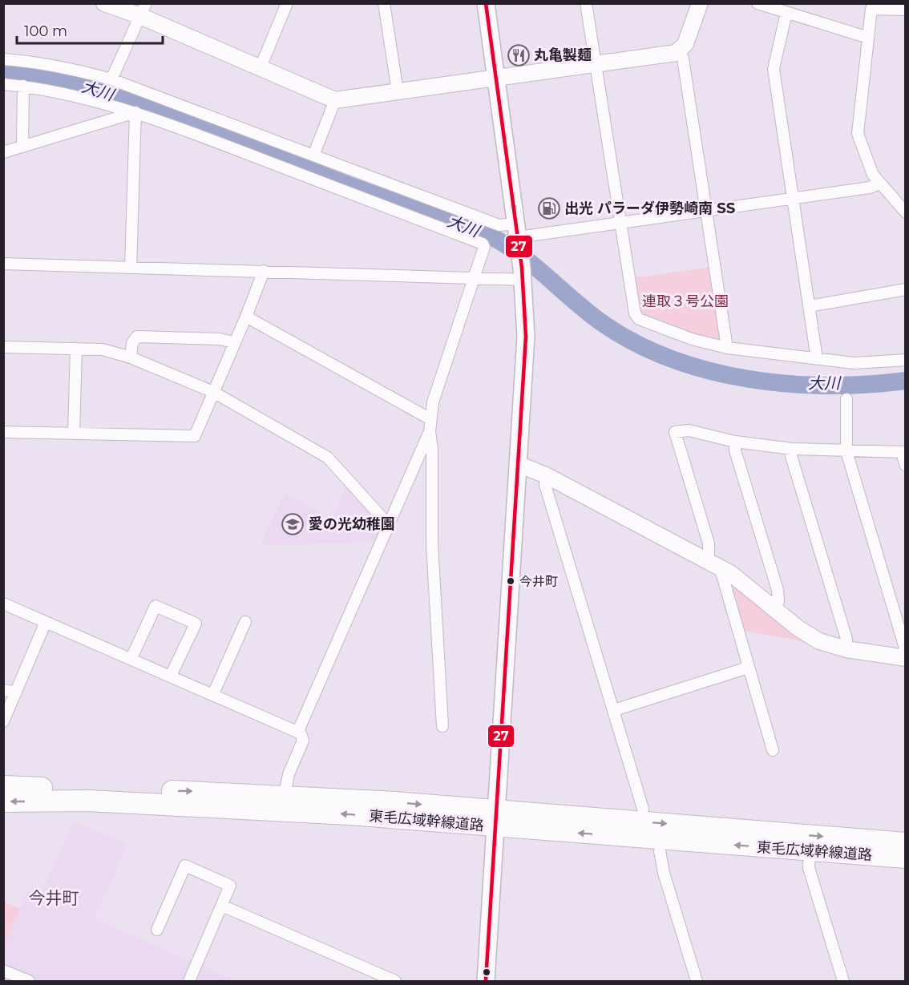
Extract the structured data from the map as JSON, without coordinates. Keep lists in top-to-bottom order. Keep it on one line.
{"streets":{"highway":["東毛広域幹線道路"]},"districts":["今井町"],"water":["大川"],"parks":["連取３号公園"],"places":{"restaurant":["丸亀製麺"],"fuel station":["出光 パラーダ伊勢崎南 SS"],"school or university":["愛の光幼稚園"],"other":["今井町"]},"lines":["transit line 27"],"scale_bar":"100 m"}
